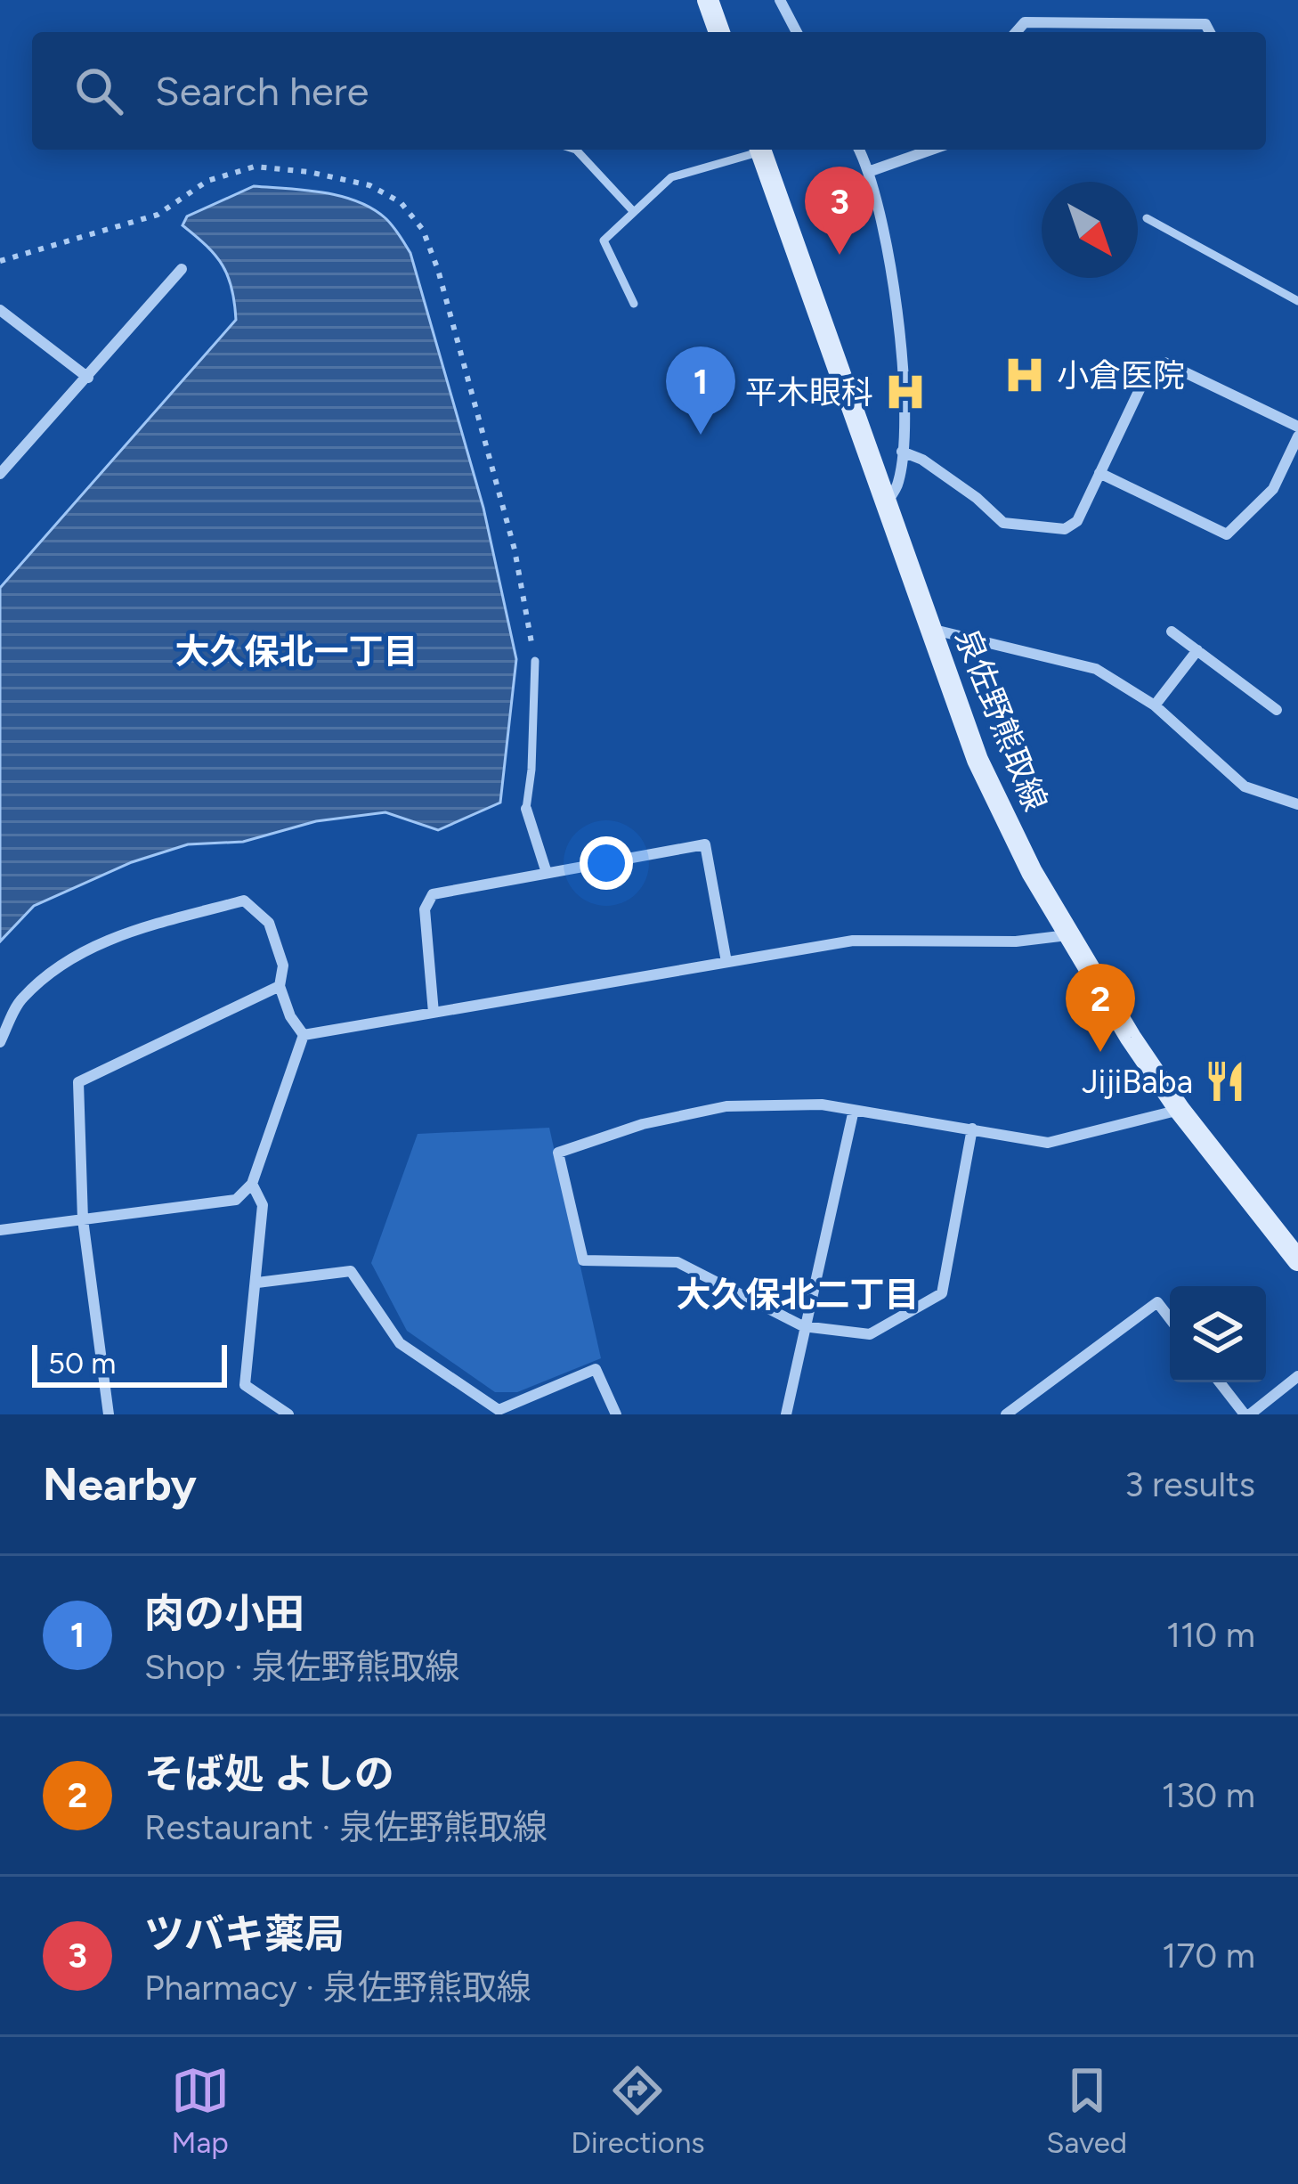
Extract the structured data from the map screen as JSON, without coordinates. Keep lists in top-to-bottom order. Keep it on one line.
{"streets":{"main road":["泉佐野熊取線"]},"districts":["大久保北一丁目","大久保北二丁目"],"places":{"hospital":["小倉医院","平木眼科"],"restaurant":["JijiBaba"]},"scale_bar":"50 m","north":"bottom right","page":{"search":"Search here","pins":["3","1","2"],"scale":"50 m","heading":["Nearby","3 results"],"list":[{"mark":"1","name":"肉の小田","note":"Shop · 泉佐野熊取線","value":"110 m"},{"mark":"2","name":"そば処 よしの","note":"Restaurant · 泉佐野熊取線","value":"130 m"},{"mark":"3","name":"ツバキ薬局","note":"Pharmacy · 泉佐野熊取線","value":"170 m"}],"nav":["Map","Directions","Saved"]}}
